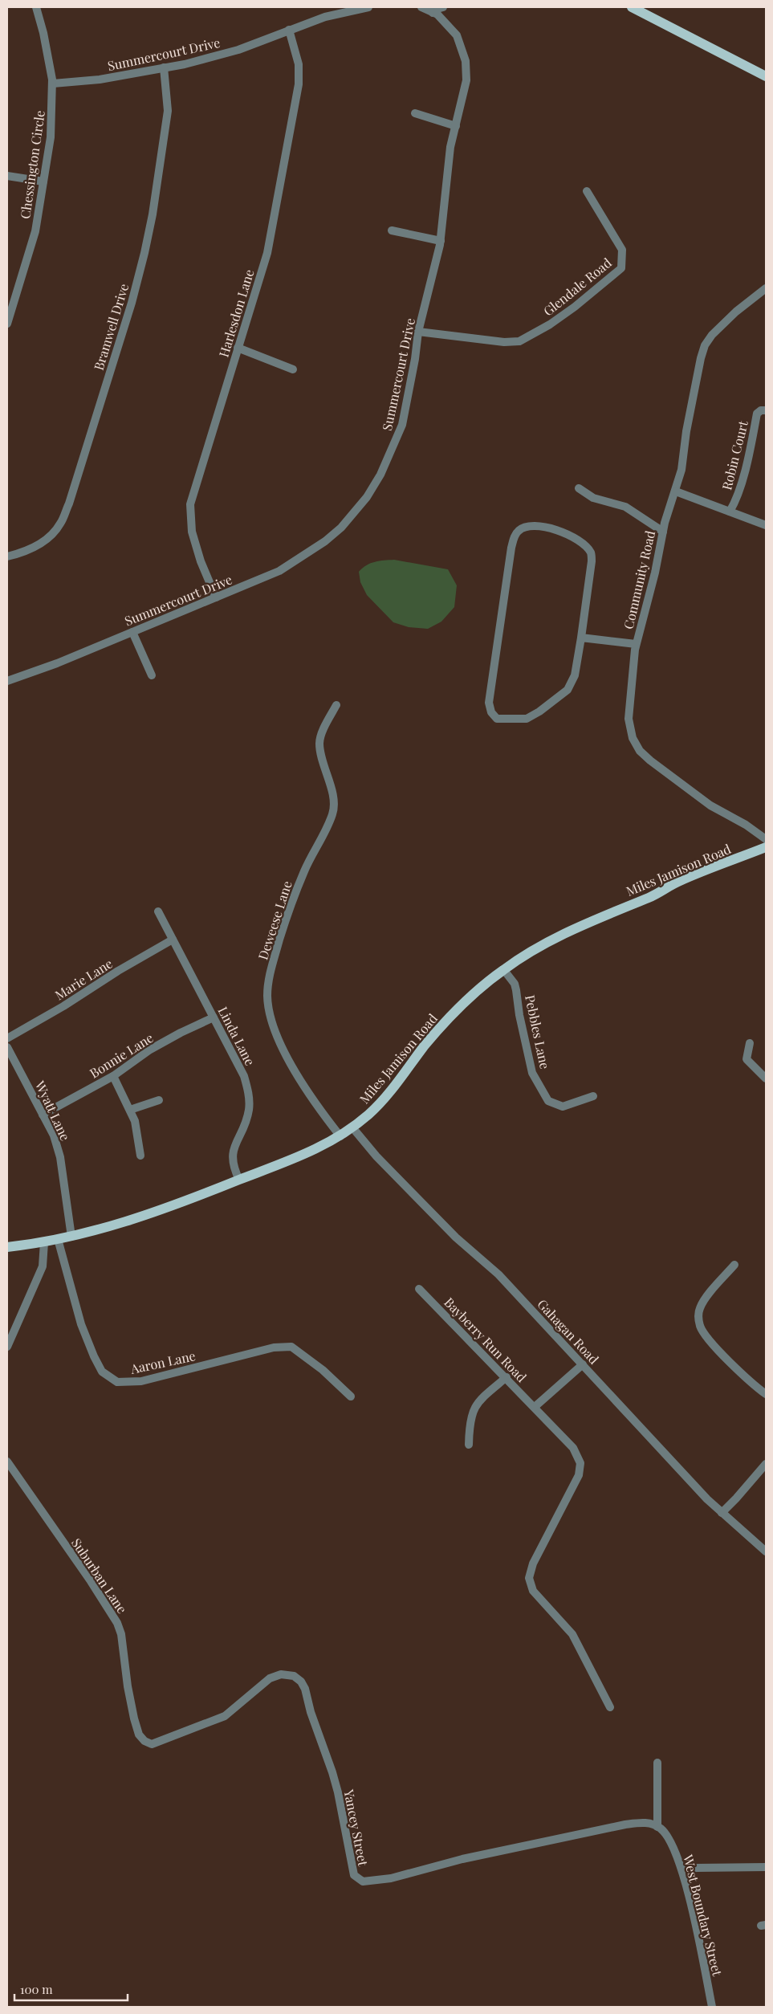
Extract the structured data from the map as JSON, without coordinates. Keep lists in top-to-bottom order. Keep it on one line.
{"streets":{"main road":["Miles Jamison Road"],"street":["Summercourt Drive","Chessington Circle","Glendale Road","Harlesdon Lane","Bramwell Drive","Robin Court","Community Road","Deweese Lane","Marie Lane","Pebbles Lane","Linda Lane","Bonnie Lane","Wyatt Lane","Gahagan Road","Bayberry Run Road","Aaron Lane","Suburban Lane","Yancey Street","West Boundary Street"]},"crossings":[["Summercourt Drive","Chessington Circle"],["Summercourt Drive","Glendale Road"],["Summercourt Drive","Harlesdon Lane"],["Summercourt Drive","Bramwell Drive"],["Miles Jamison Road","Deweese Lane"],["Miles Jamison Road","Pebbles Lane"],["Miles Jamison Road","Linda Lane"],["Miles Jamison Road","Wyatt Lane"],["Miles Jamison Road","Gahagan Road"],["Miles Jamison Road","Aaron Lane"],["Marie Lane","Linda Lane"],["Linda Lane","Bonnie Lane"],["Bonnie Lane","Wyatt Lane"],["Suburban Lane","Yancey Street"],["Yancey Street","West Boundary Street"]],"scale_bar":"100 m"}
